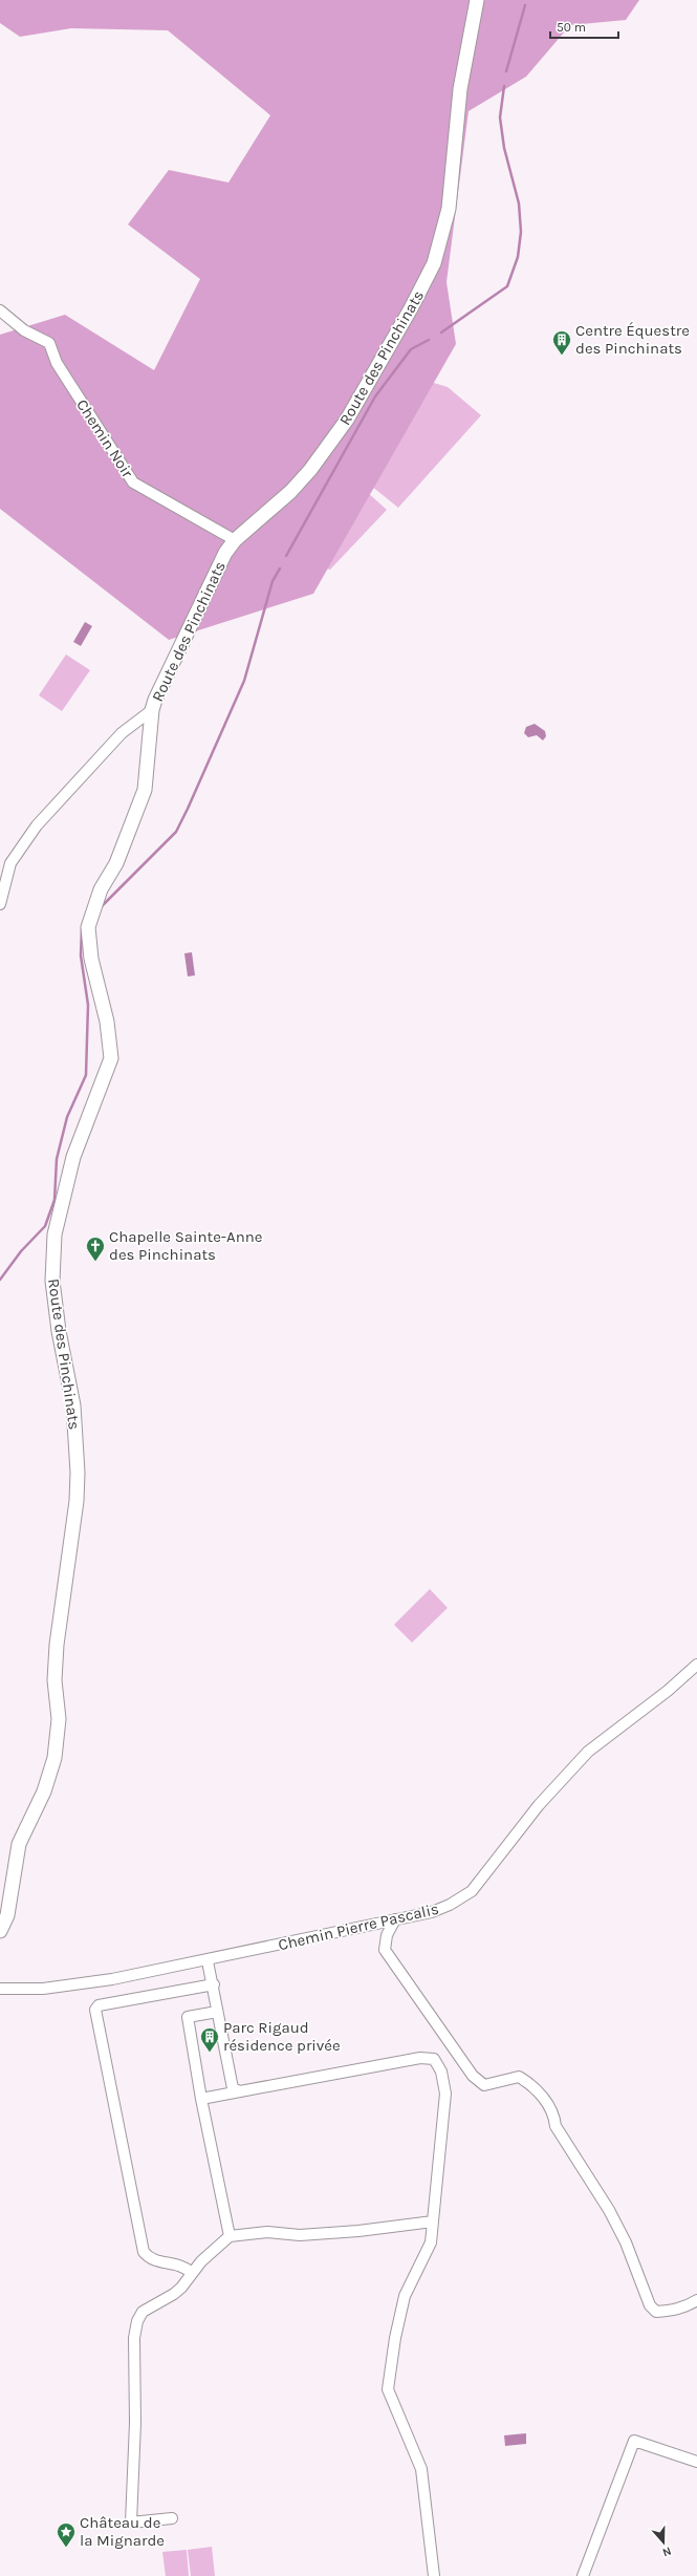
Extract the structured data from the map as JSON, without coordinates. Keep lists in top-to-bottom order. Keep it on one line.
{"streets":{"street":["Route des Pinchinats","Chemin Noir","Chemin Pierre Pascalis"]},"crossings":[["Route des Pinchinats","Chemin Noir"]],"places":{"building":["Centre Équestre des Pinchinats","Parc Rigaud résidence privée"],"church":["Chapelle Sainte-Anne des Pinchinats"],"place":["Château de la Mignarde"]},"scale_bar":"50 m","north":"bottom"}
